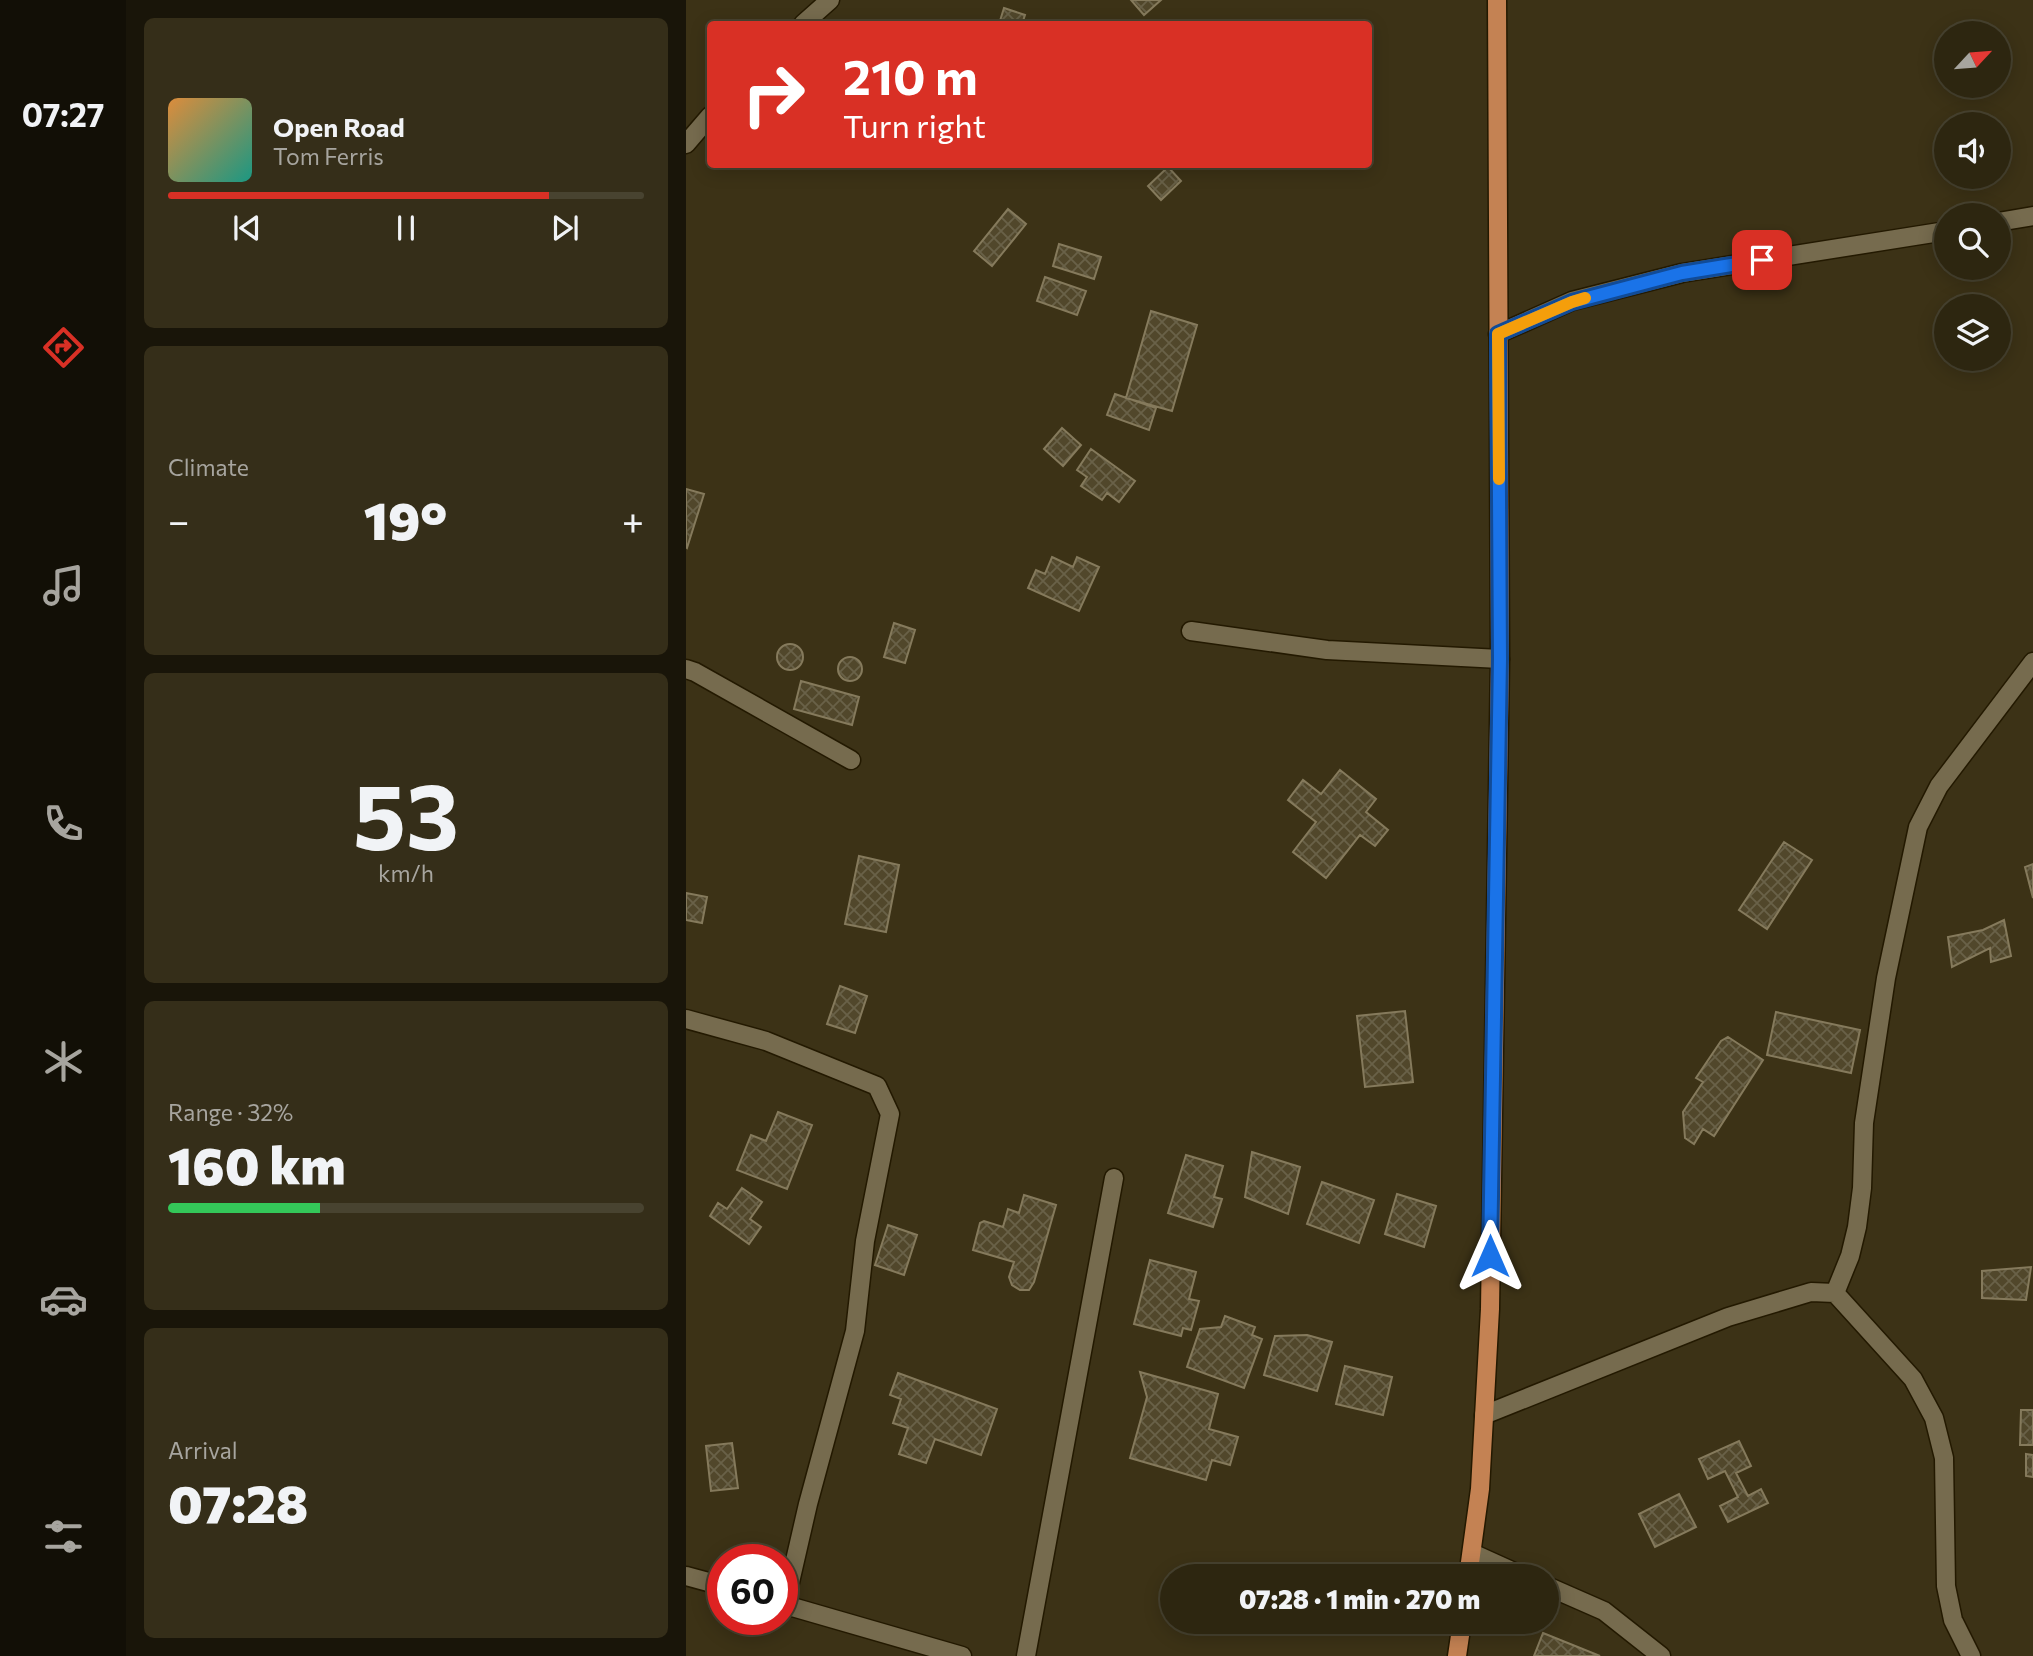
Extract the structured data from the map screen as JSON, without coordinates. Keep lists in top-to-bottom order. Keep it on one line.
{"north":"top right","page":{"tabs":"07:27","turn":["210 m","Turn right"],"song":["Open Road","Tom Ferris"],"tile":["Climate",["53","km/h"],["Range · 32%","160 km"],["Arrival","07:28"]],"heat":["−","19°","+"],"limit":"60","trip":"07:28 · 1 min · 270 m"}}
